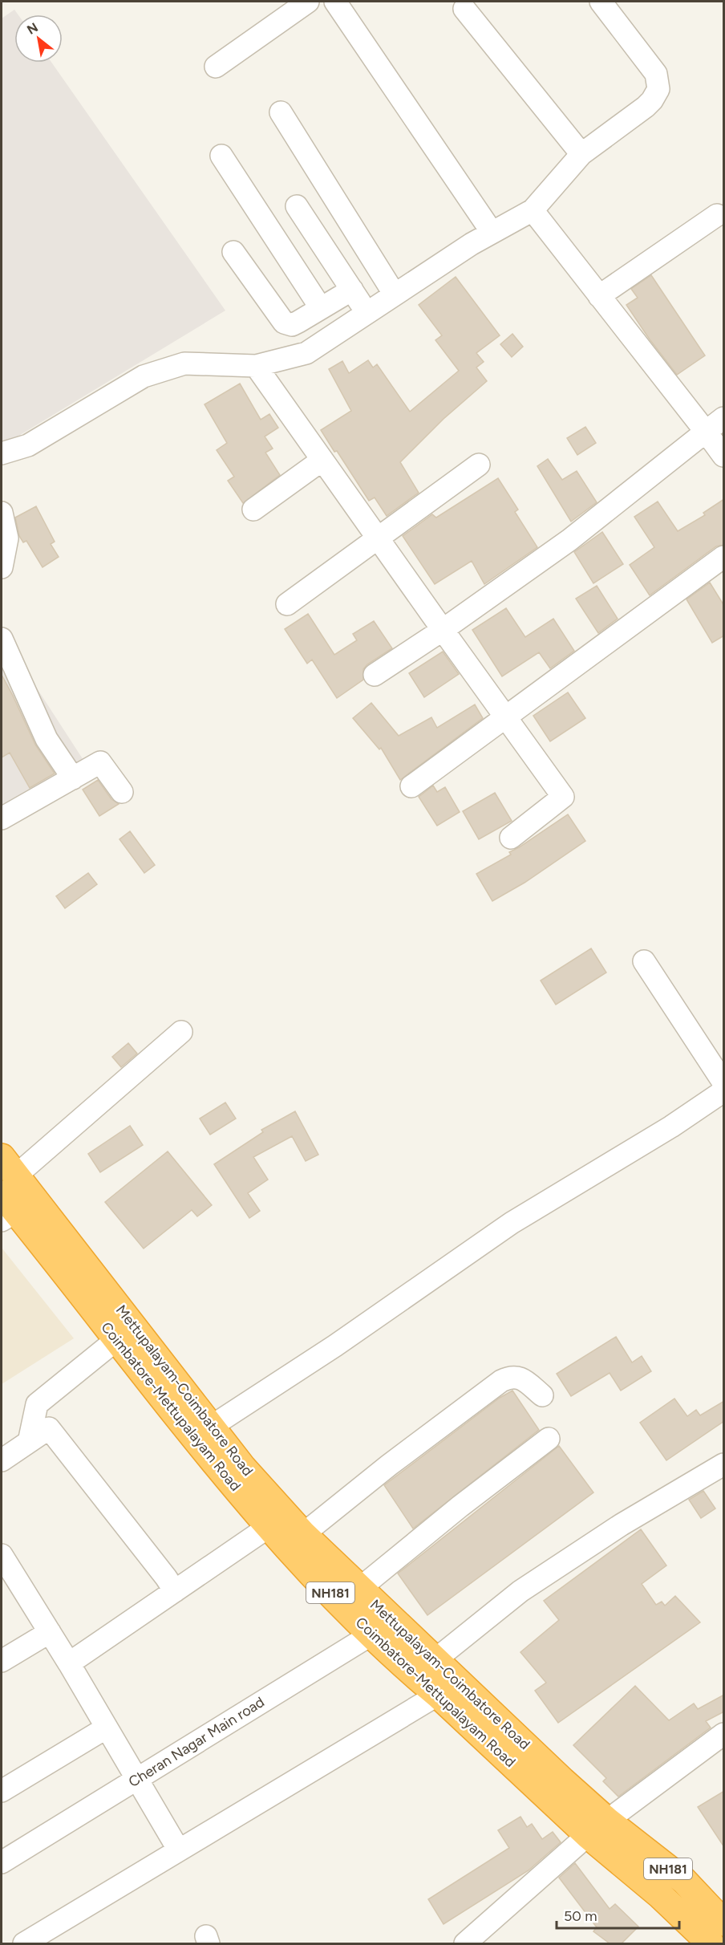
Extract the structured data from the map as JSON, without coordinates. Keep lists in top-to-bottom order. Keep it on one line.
{"streets":{"highway":["Mettupalayam-Coimbatore Road","Coimbatore-Mettupalayam Road","NH181"],"street":["Cheran Nagar Main road"]},"crossings":[["Mettupalayam-Coimbatore Road","Coimbatore-Mettupalayam Road"],["Mettupalayam-Coimbatore Road","Cheran Nagar Main road"],["Coimbatore-Mettupalayam Road","Cheran Nagar Main road"]],"scale_bar":"50 m","north":"top left"}
